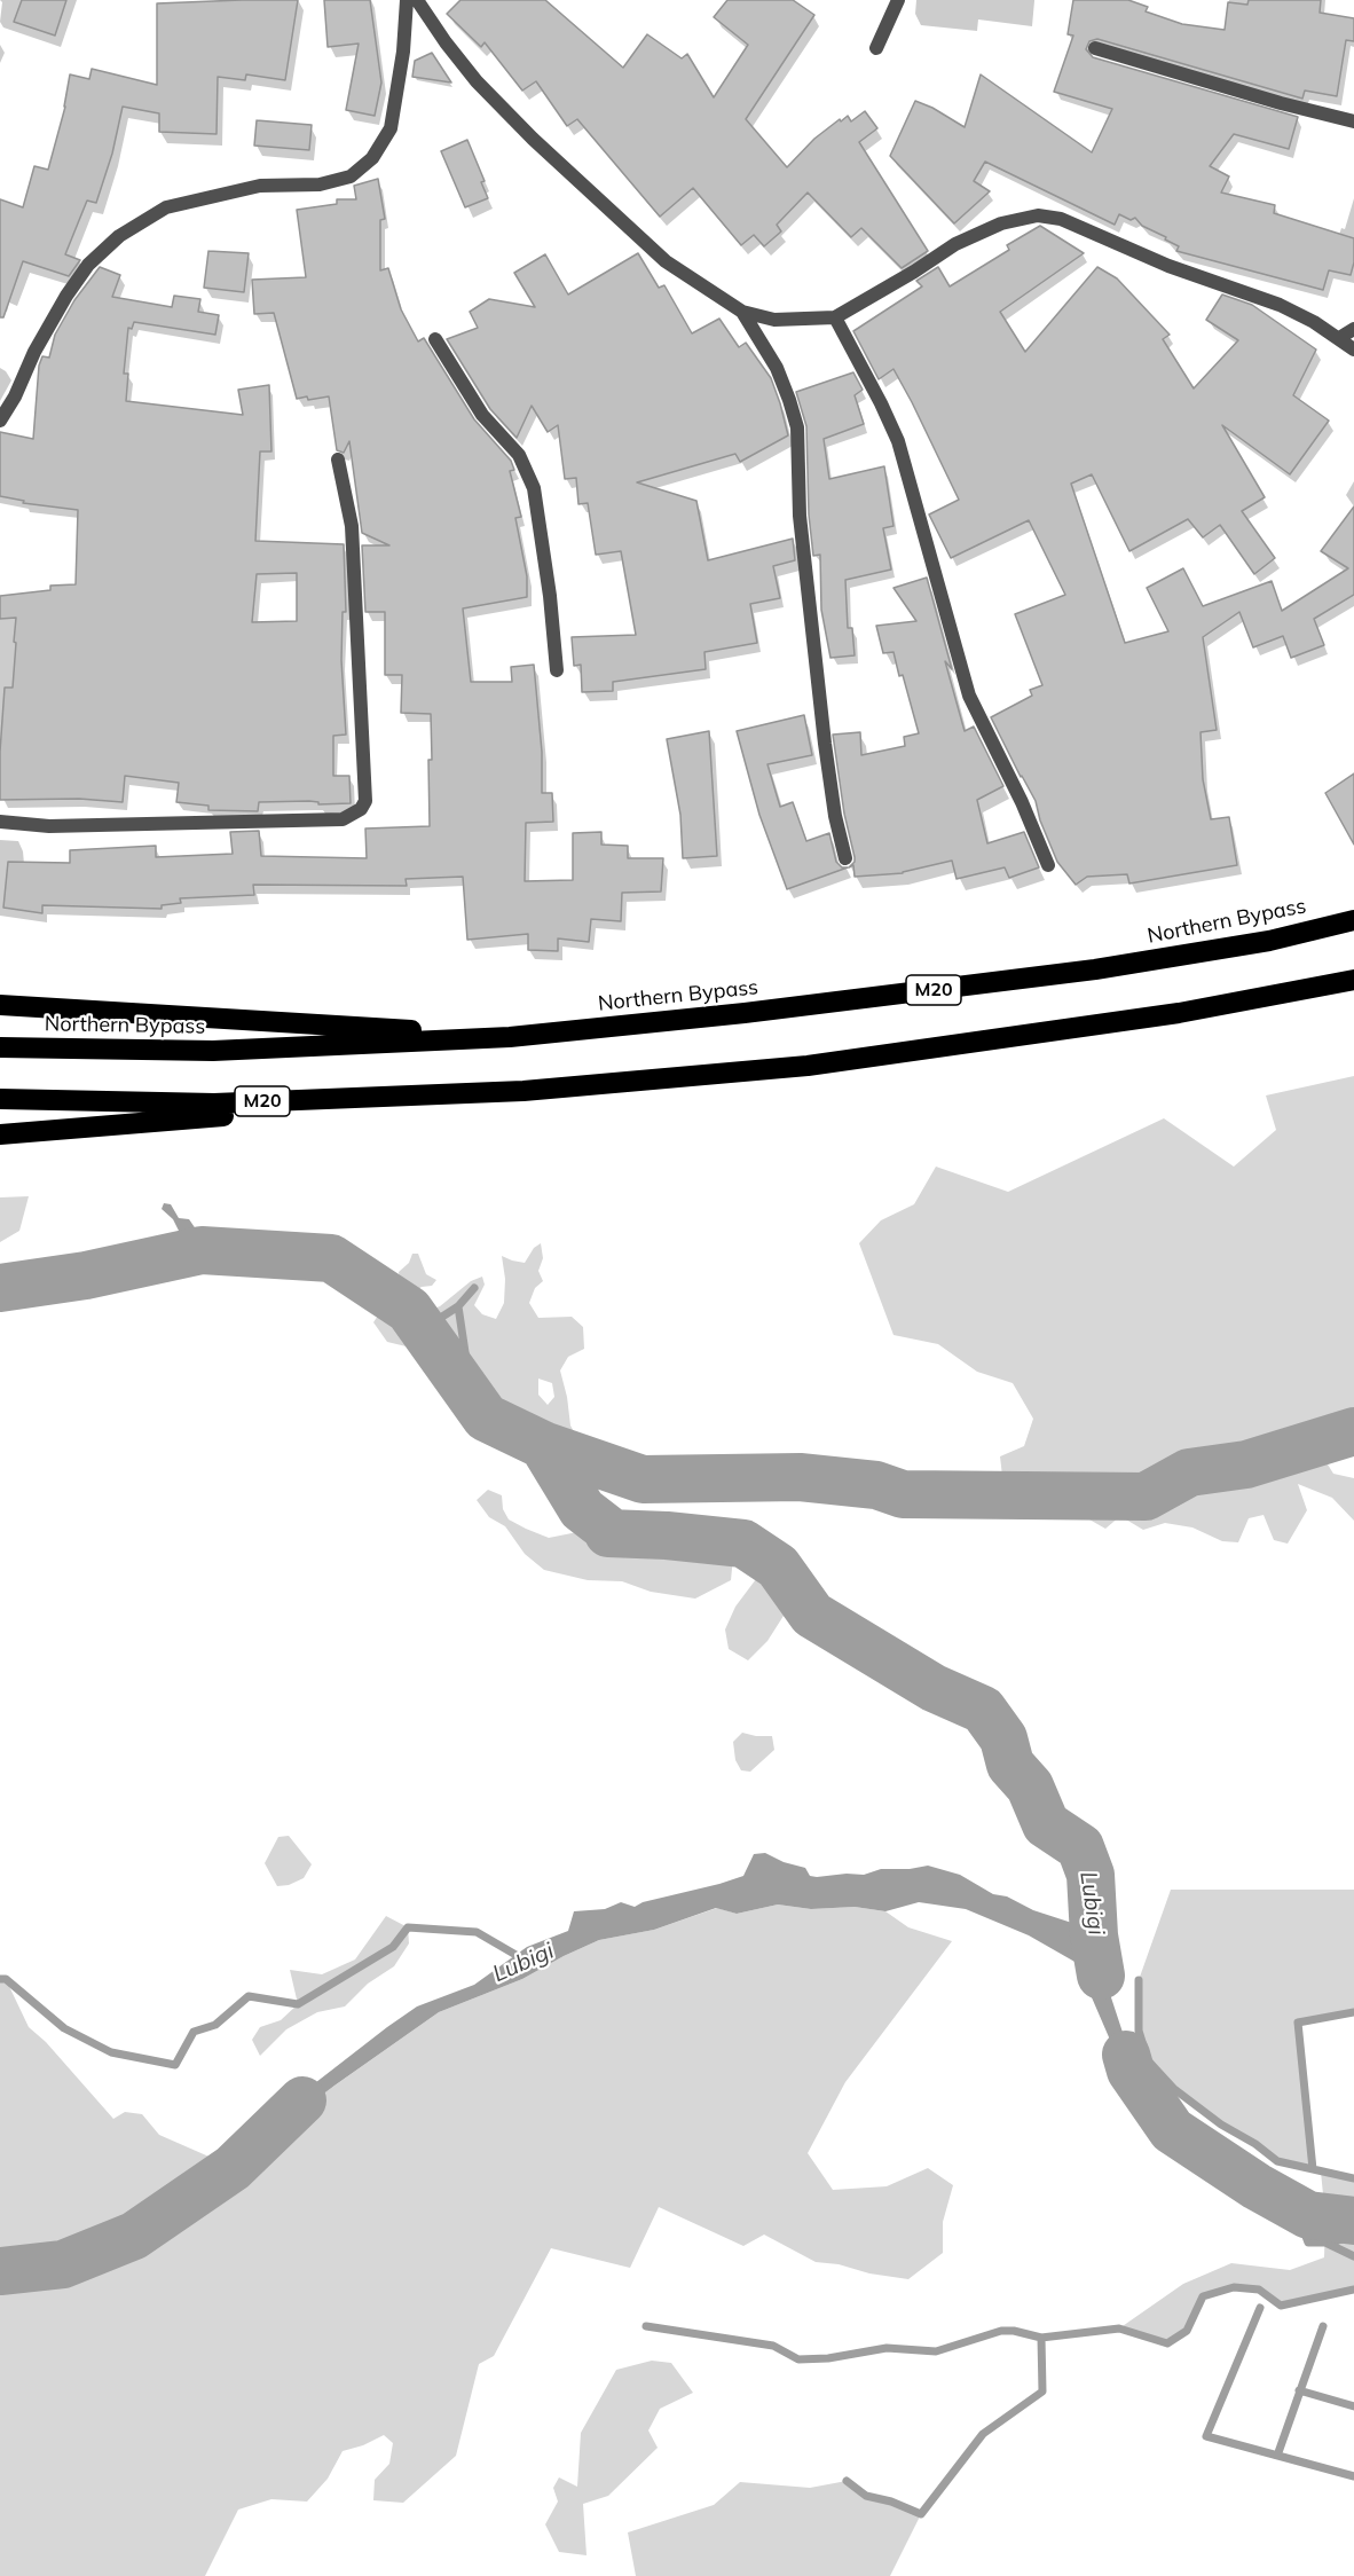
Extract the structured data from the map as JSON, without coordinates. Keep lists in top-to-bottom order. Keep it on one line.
{"streets":{"highway":["Northern Bypass","M20"]},"water":["Lubigi"]}
